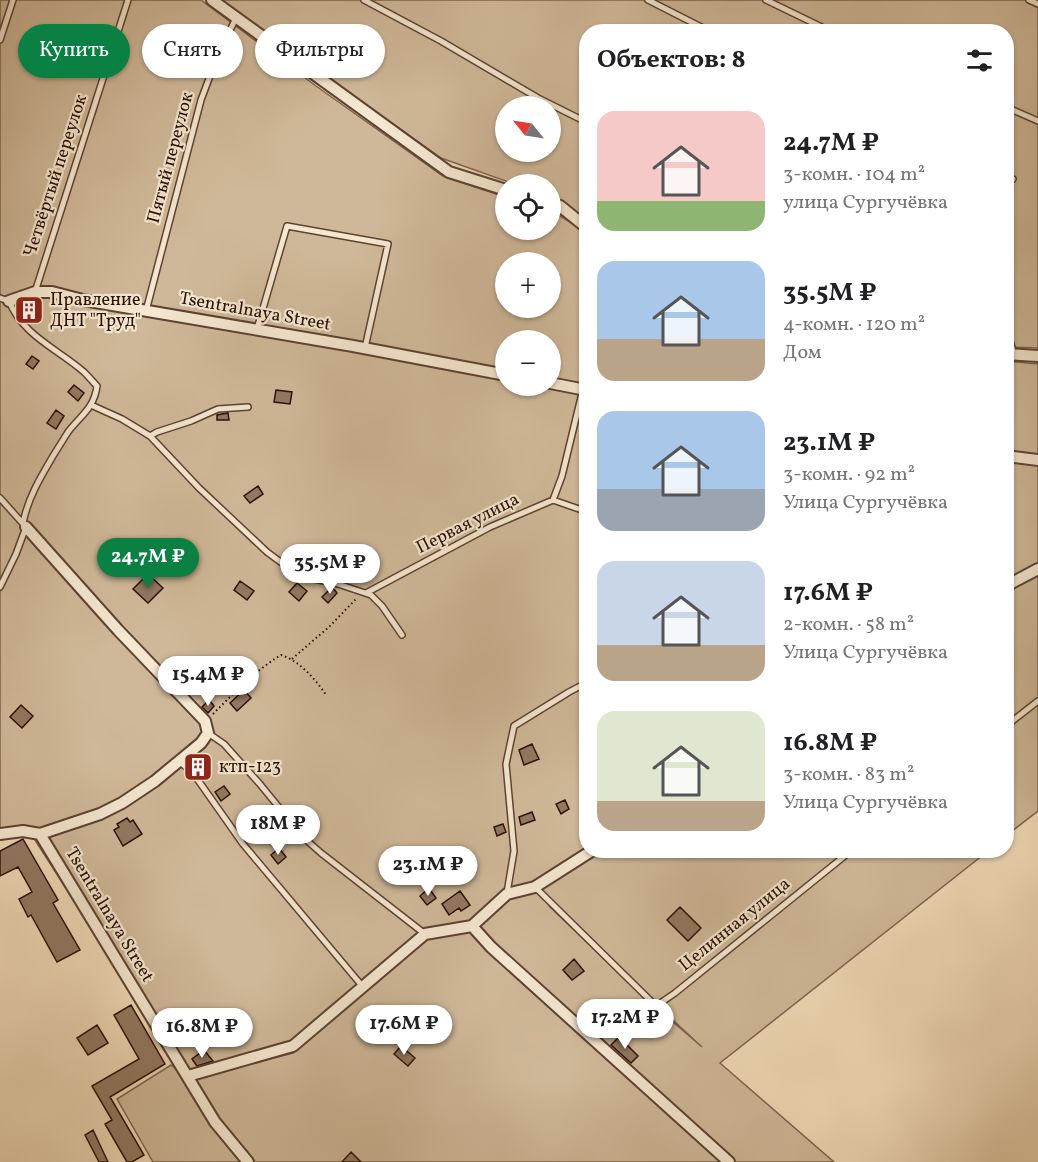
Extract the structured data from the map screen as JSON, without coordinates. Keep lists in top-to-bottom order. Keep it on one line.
{"streets":{"street":["Tsentralnaya Street"],"lane":["Пятый переулок","Четвёртый переулок","Первая улица","Целинная улица"]},"crossings":[["Пятый переулок","Tsentralnaya Street"],["Четвёртый переулок","Tsentralnaya Street"]],"places":{"building":["Правление ДНТ \"Труд\"","ктп-123"]},"north":"top left","page":{"chip":["Купить","Снять","Фильтры"],"heading":"Объектов: 8","map_buttons":["+","−"],"list":[{"name":"24.7M ₽","note":"3-комн. · 104 m² · улица Сургучёвка"},{"name":"35.5M ₽","note":"4-комн. · 120 m² · Дом"},{"name":"23.1M ₽","note":"3-комн. · 92 m² · Улица Сургучёвка"},{"name":"17.6M ₽","note":"2-комн. · 58 m² · Улица Сургучёвка"},{"name":"16.8M ₽","note":"3-комн. · 83 m² · Улица Сургучёвка"}],"price":["24.7M ₽","35.5M ₽","15.4M ₽","18M ₽","23.1M ₽","17.2M ₽","17.6M ₽","16.8M ₽"]}}
